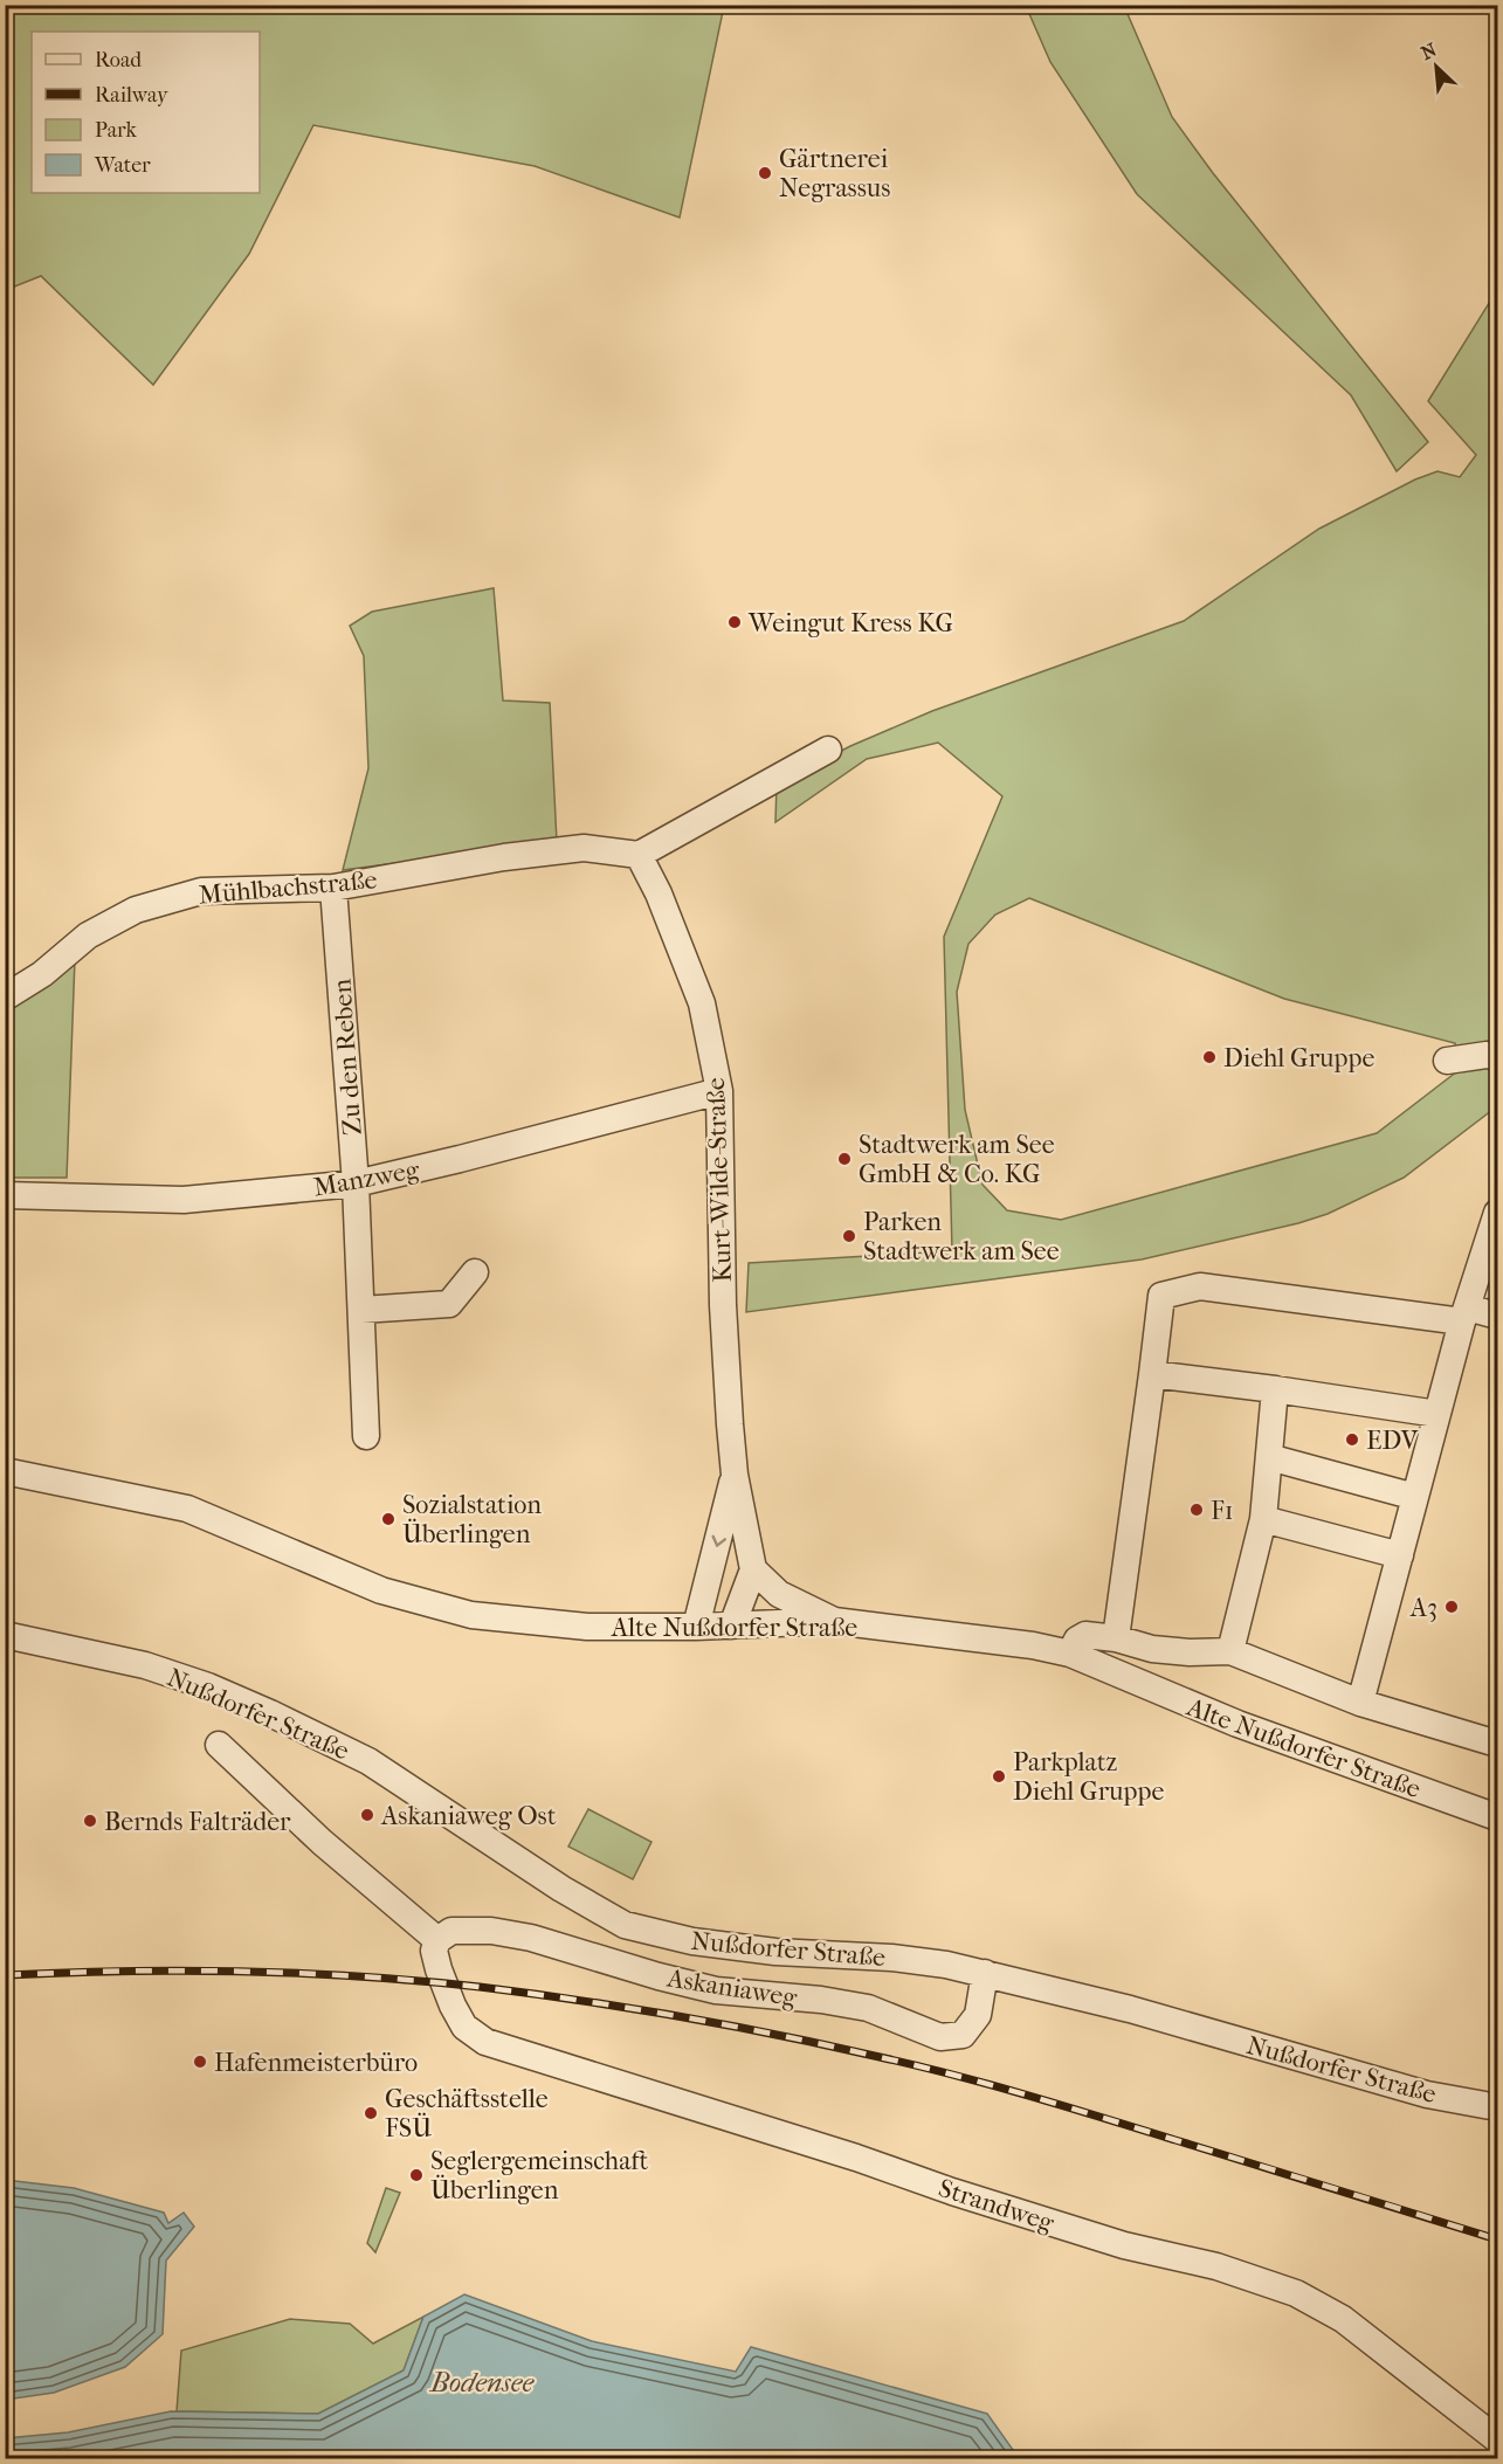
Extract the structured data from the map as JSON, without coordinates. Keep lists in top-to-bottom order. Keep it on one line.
{"streets":{"street":["Mühlbachstraße","Zu den Reben","Manzweg","Kurt-Wilde-Straße","Alte Nußdorfer Straße","Nußdorfer Straße","Askaniaweg","Strandweg"]},"crossings":[["Mühlbachstraße","Zu den Reben"],["Mühlbachstraße","Kurt-Wilde-Straße"],["Zu den Reben","Manzweg"],["Manzweg","Kurt-Wilde-Straße"],["Kurt-Wilde-Straße","Alte Nußdorfer Straße"],["Nußdorfer Straße","Askaniaweg"],["Askaniaweg","Strandweg"]],"water":["Bodensee"],"places":["Gärtnerei Negrassus","Weingut Kress KG","Diehl Gruppe","Stadtwerk am See GmbH & Co. KG","Parken Stadtwerk am See","EDV","F1","Sozialstation Überlingen","A3","Parkplatz Diehl Gruppe","Askaniaweg Ost","Bernds Falträder","Hafenmeisterbüro","Geschäftsstelle FSÜ","Seglergemeinschaft Überlingen"],"legend":["Road","Railway","Park","Water"],"north":"top left"}
